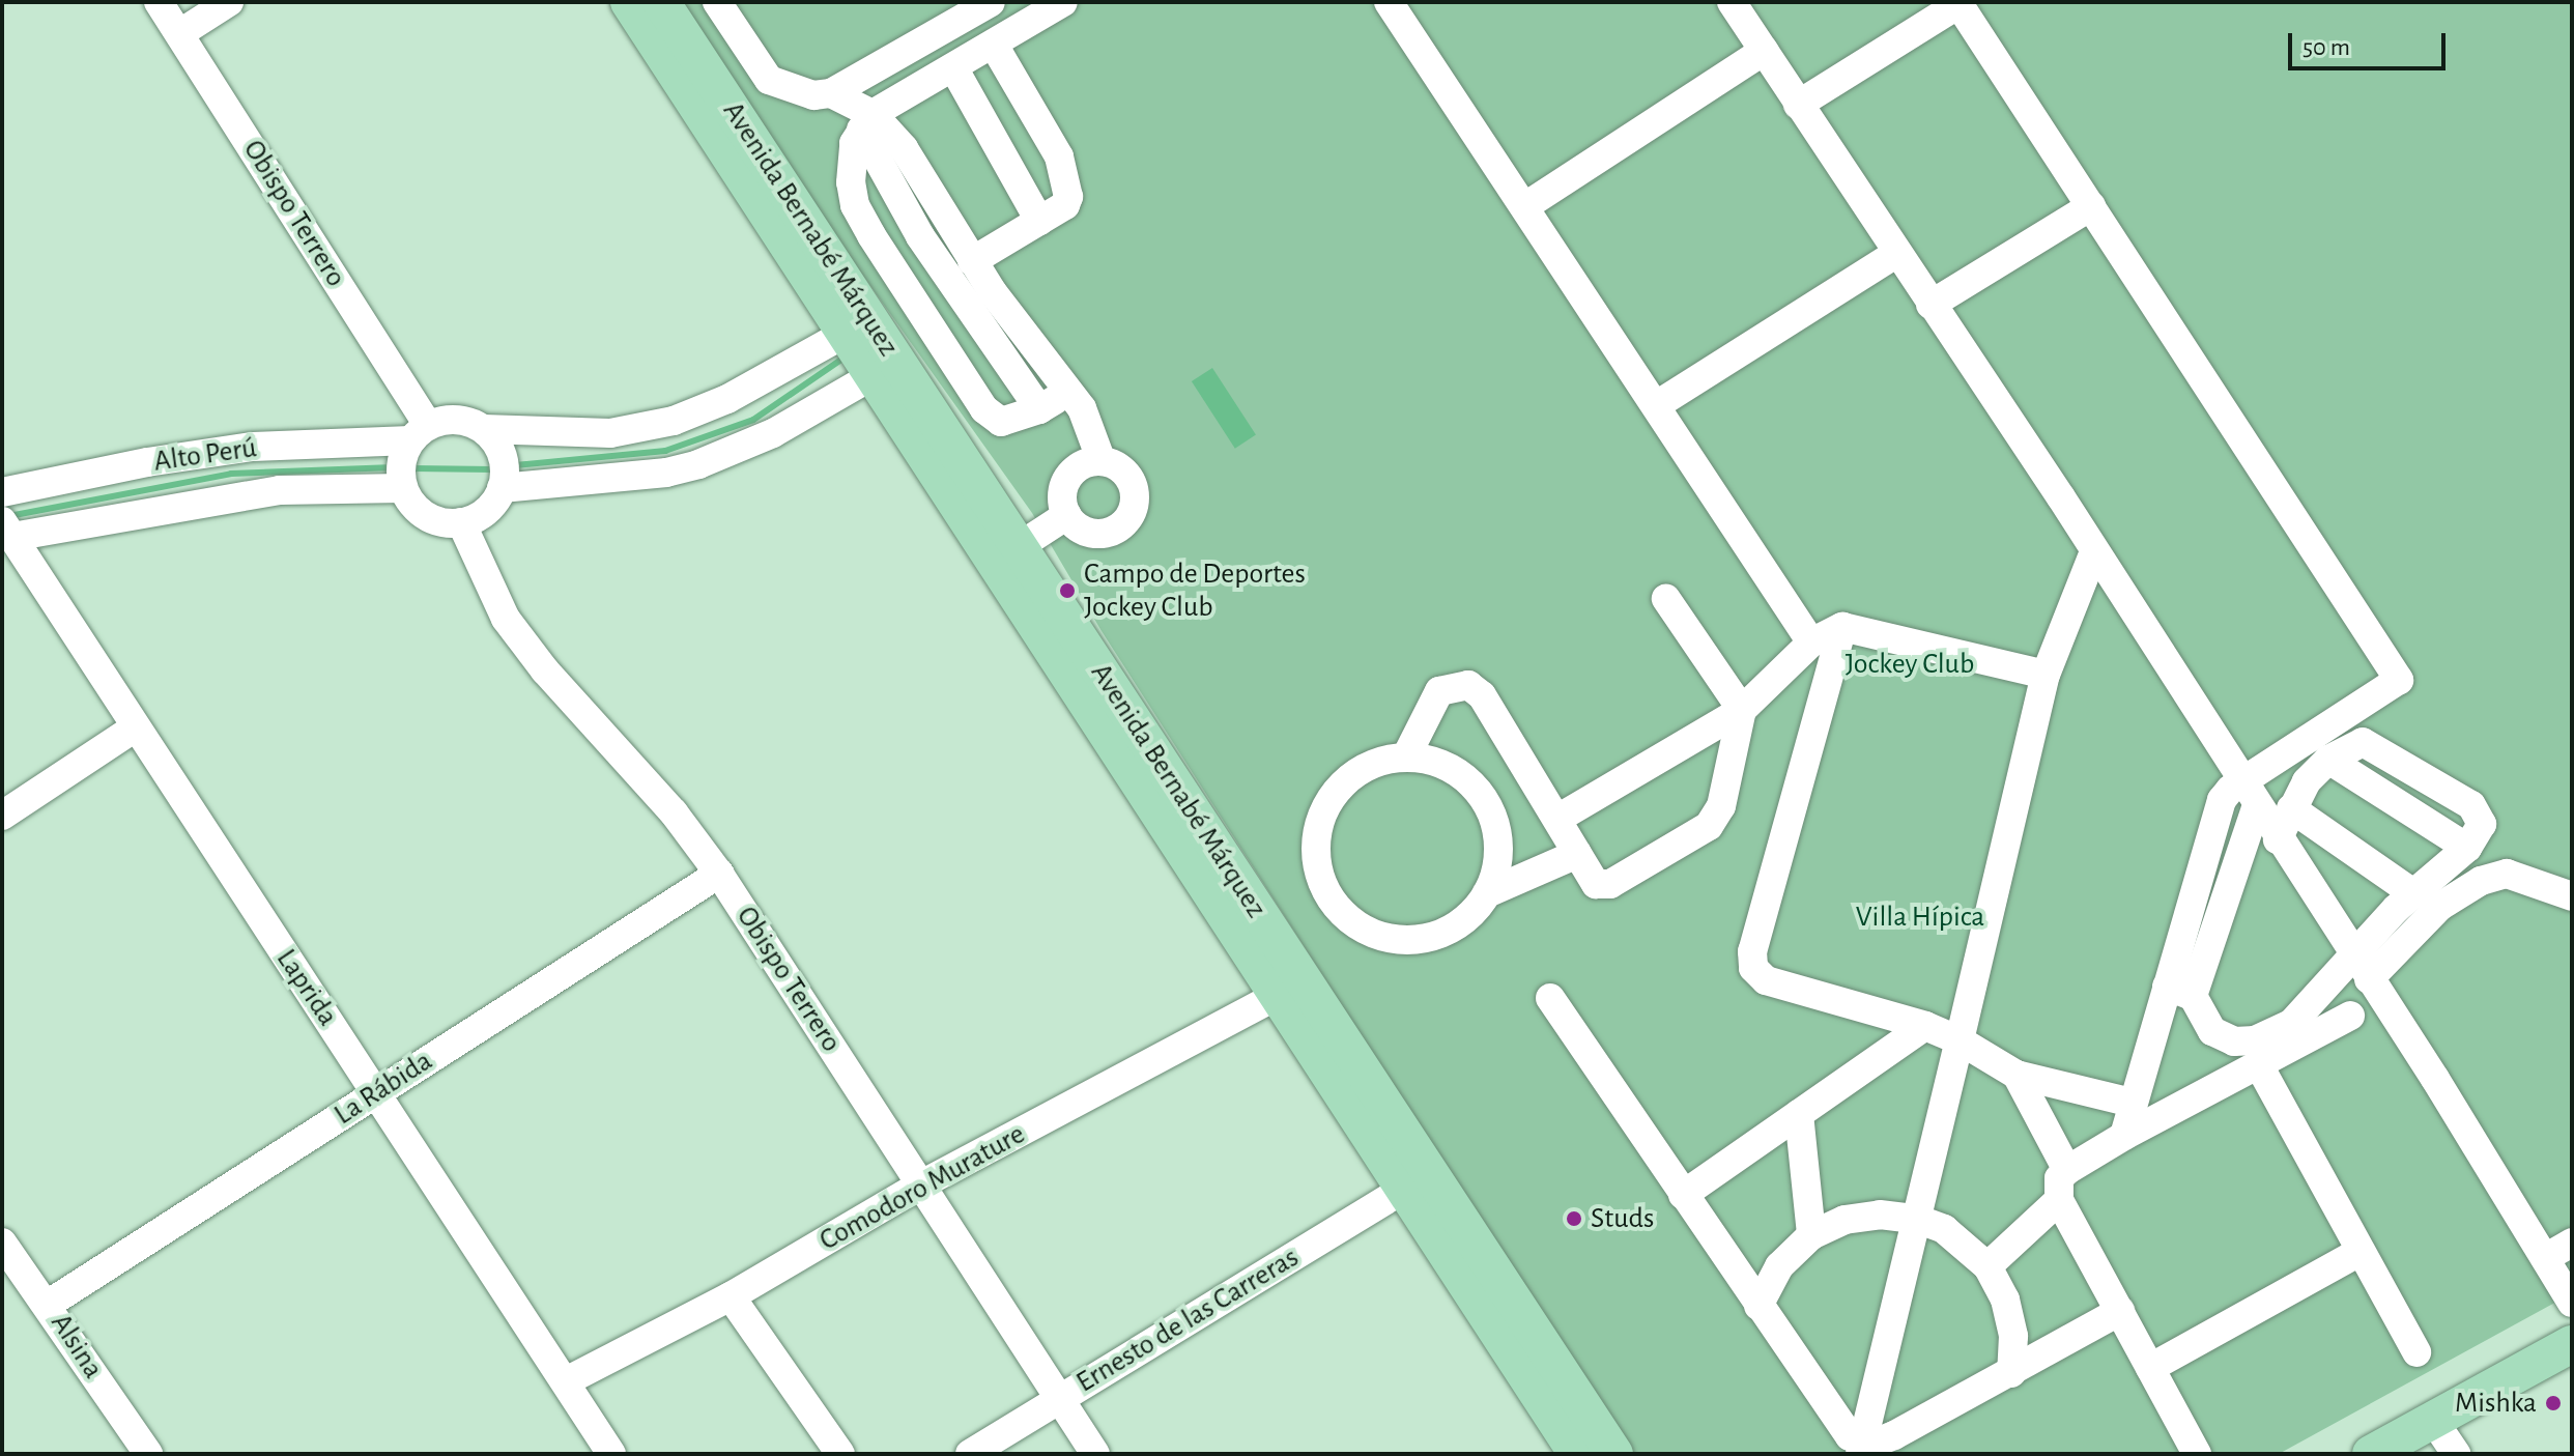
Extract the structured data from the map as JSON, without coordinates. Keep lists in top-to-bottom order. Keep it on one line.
{"streets":{"main road":["Avenida Bernabé Márquez"],"street":["Obispo Terrero","Alto Perú","Laprida","La Rábida","Comodoro Murature","Ernesto de las Carreras","Alsina"]},"crossings":[["Obispo Terrero","Alto Perú"],["Obispo Terrero","La Rábida"],["Obispo Terrero","Comodoro Murature"],["Obispo Terrero","Ernesto de las Carreras"],["Avenida Bernabé Márquez","Comodoro Murature"],["Avenida Bernabé Márquez","Ernesto de las Carreras"],["Alto Perú","Laprida"],["Laprida","La Rábida"],["Laprida","Comodoro Murature"],["La Rábida","Alsina"]],"parks":["Jockey Club","Villa Hípica"],"places":["Campo de Deportes Jockey Club","Studs","Mishka"],"scale_bar":"50 m"}
